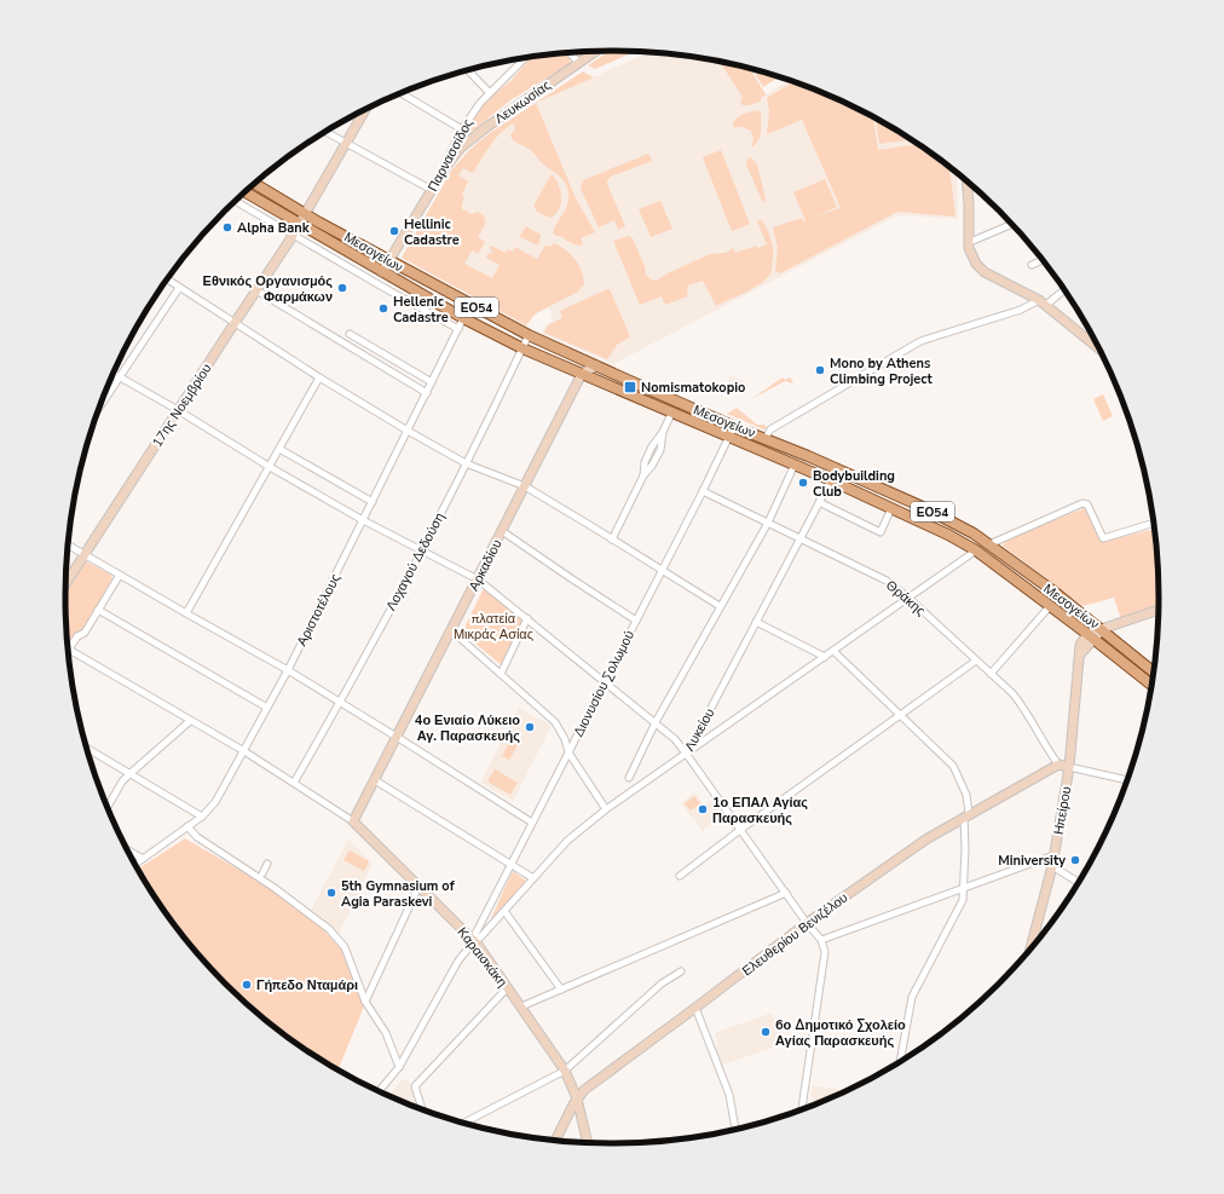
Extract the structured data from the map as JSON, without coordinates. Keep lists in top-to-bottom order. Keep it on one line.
{"streets":{"main road":["Μεσογείων","ΕΟ54"],"street":["Λευκωσίας","Παρνασσίδος","17ης Νοεμβρίου","Λοχαγού Δεδούση","Αρκαδίου","Θράκης","Αριστοτέλους","Διονυσίου Σολωμού","Λυκείου","Ηπείρου","Ελευθερίου Βενιζέλου","Καραισκάκη"]},"crossings":[["Λευκωσίας","Παρνασσίδος"],["Παρνασσίδος","Μεσογείων"],["Μεσογείων","17ης Νοεμβρίου"],["Μεσογείων","Λοχαγού Δεδούση"],["Μεσογείων","Αρκαδίου"],["Μεσογείων","Αριστοτέλους"],["Μεσογείων","Διονυσίου Σολωμού"],["Μεσογείων","Λυκείου"],["Μεσογείων","Ηπείρου"],["Αρκαδίου","Καραισκάκη"],["Θράκης","Διονυσίου Σολωμού"],["Θράκης","Λυκείου"],["Θράκης","Ελευθερίου Βενιζέλου"],["Διονυσίου Σολωμού","Λυκείου"],["Διονυσίου Σολωμού","Καραισκάκη"],["Λυκείου","Καραισκάκη"],["Ελευθερίου Βενιζέλου","Καραισκάκη"]],"parks":["πλατεία Μικράς Ασίας"],"places":{"other":["Alpha Bank","Hellinic Cadastre","Εθνικός Οργανισμός Φαρμάκων","Hellenic Cadastre","Mono by Athens Climbing Project","Bodybuilding Club","4ο Ενιαίο Λύκειο Αγ. Παρασκευής","1ο ΕΠΑΛ Αγίας Παρασκευής","Miniversity","5th Gymnasium of Agia Paraskevi","Γήπεδο Νταμάρι","6ο Δημοτικό Σχολείο Αγίας Παρασκευής"],"transit":["Nomismatokopio"]}}
